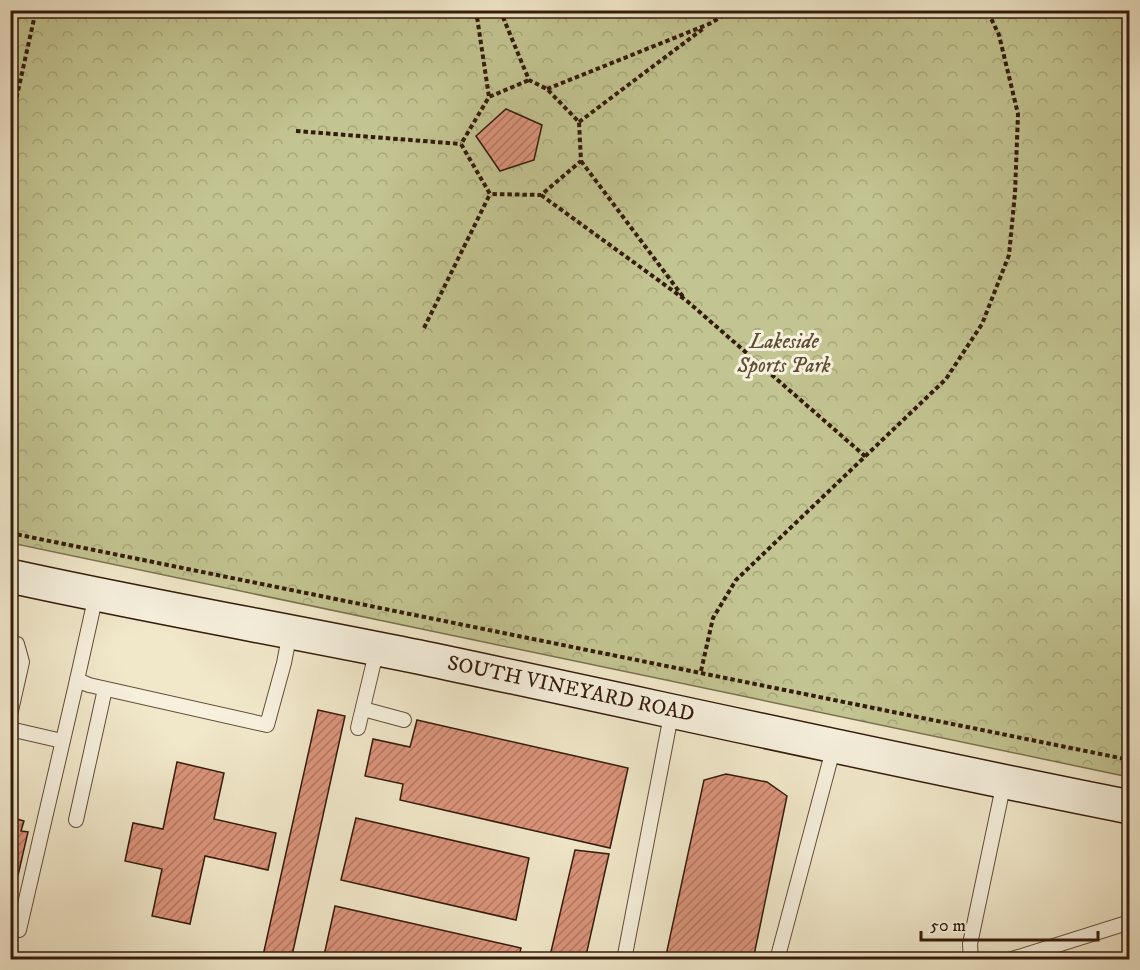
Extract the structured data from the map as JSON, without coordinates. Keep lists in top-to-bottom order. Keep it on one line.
{"streets":{"street":["SOUTH VINEYARD ROAD"]},"parks":["Lakeside Sports Park"],"scale_bar":"50 m"}
